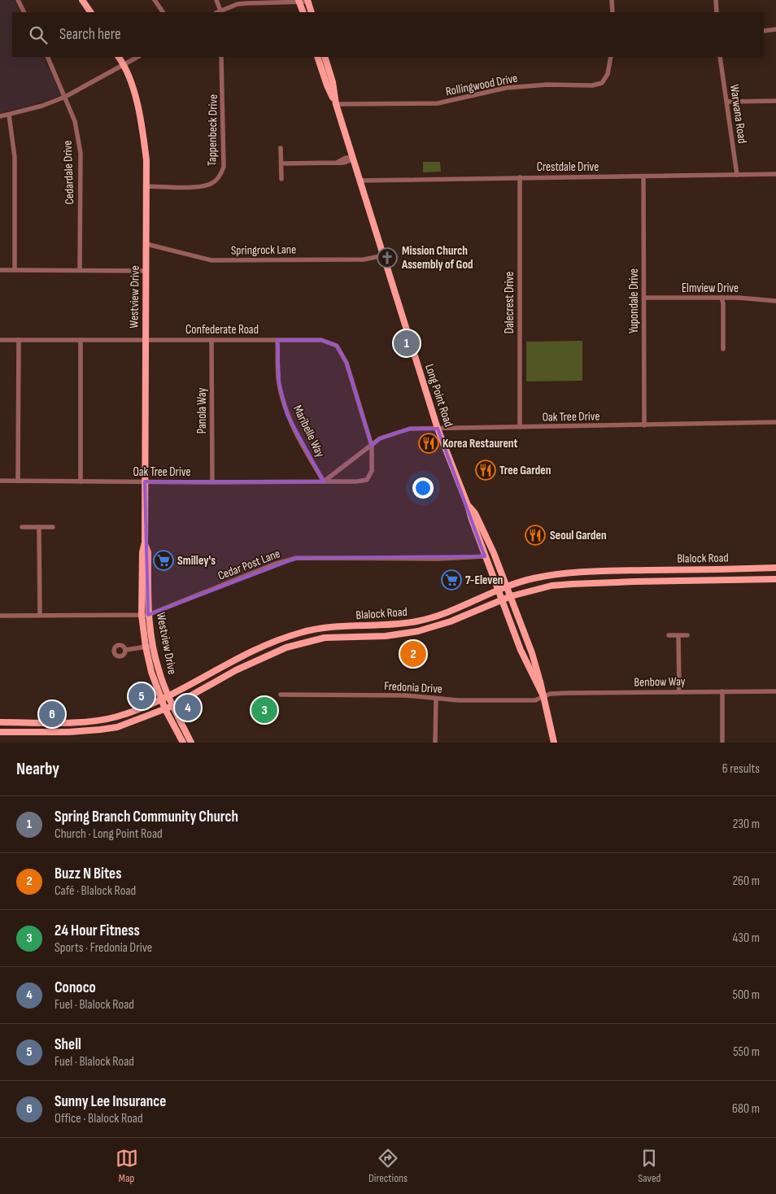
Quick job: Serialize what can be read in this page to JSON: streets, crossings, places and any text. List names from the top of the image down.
{
  "streets": {
    "main road": ["Westview Drive", "Long Point Road", "Blalock Road"],
    "street": [
      "Rollingwood Drive",
      "Warwana Road",
      "Tappenbeck Drive",
      "Crestdale Drive",
      "Cedardale Drive",
      "Springrock Lane",
      "Elmview Drive",
      "Yupondale Drive",
      "Dalecrest Drive",
      "Confederate Road",
      "Panola Way",
      "Oak Tree Drive",
      "Maribelle Way",
      "Cedar Post Lane",
      "Benbow Way",
      "Fredonia Drive"
    ]
  },
  "crossings": [
    ["Rollingwood Drive", "Long Point Road"],
    ["Warwana Road", "Crestdale Drive"],
    ["Tappenbeck Drive", "Westview Drive"],
    ["Crestdale Drive", "Yupondale Drive"],
    ["Crestdale Drive", "Dalecrest Drive"],
    ["Crestdale Drive", "Long Point Road"],
    ["Springrock Lane", "Westview Drive"],
    ["Springrock Lane", "Long Point Road"],
    ["Elmview Drive", "Yupondale Drive"],
    ["Westview Drive", "Confederate Road"],
    ["Westview Drive", "Oak Tree Drive"],
    ["Westview Drive", "Blalock Road"],
    ["Westview Drive", "Cedar Post Lane"],
    ["Yupondale Drive", "Oak Tree Drive"],
    ["Dalecrest Drive", "Oak Tree Drive"],
    ["Confederate Road", "Panola Way"],
    ["Confederate Road", "Oak Tree Drive"],
    ["Confederate Road", "Maribelle Way"],
    ["Long Point Road", "Oak Tree Drive"],
    ["Long Point Road", "Blalock Road"],
    ["Long Point Road", "Cedar Post Lane"],
    ["Long Point Road", "Benbow Way"],
    ["Long Point Road", "Fredonia Drive"],
    ["Panola Way", "Oak Tree Drive"],
    ["Oak Tree Drive", "Maribelle Way"],
    ["Benbow Way", "Fredonia Drive"]
  ],
  "places": {
    "church": ["Mission Church Assembly of God"],
    "restaurant": ["Korea Restaurent", "Tree Garden", "Seoul Garden"],
    "supermarket": ["Smilley's", "7-Eleven"]
  },
  "page": {
    "search": "Search here",
    "pins": [
      "1",
      "2",
      "5",
      "4",
      "3",
      "6"
    ],
    "heading": ["Nearby", "6 results"],
    "list": [
      {
        "mark": "1",
        "name": "Spring Branch Community Church",
        "note": "Church · Long Point Road",
        "value": "230 m"
      },
      {
        "mark": "2",
        "name": "Buzz N Bites",
        "note": "Café · Blalock Road",
        "value": "260 m"
      },
      {
        "mark": "3",
        "name": "24 Hour Fitness",
        "note": "Sports · Fredonia Drive",
        "value": "430 m"
      },
      {
        "mark": "4",
        "name": "Conoco",
        "note": "Fuel · Blalock Road",
        "value": "500 m"
      },
      {
        "mark": "5",
        "name": "Shell",
        "note": "Fuel · Blalock Road",
        "value": "550 m"
      },
      {
        "mark": "6",
        "name": "Sunny Lee Insurance",
        "note": "Office · Blalock Road",
        "value": "680 m"
      }
    ],
    "nav": ["Map", "Directions", "Saved"]
  }
}
